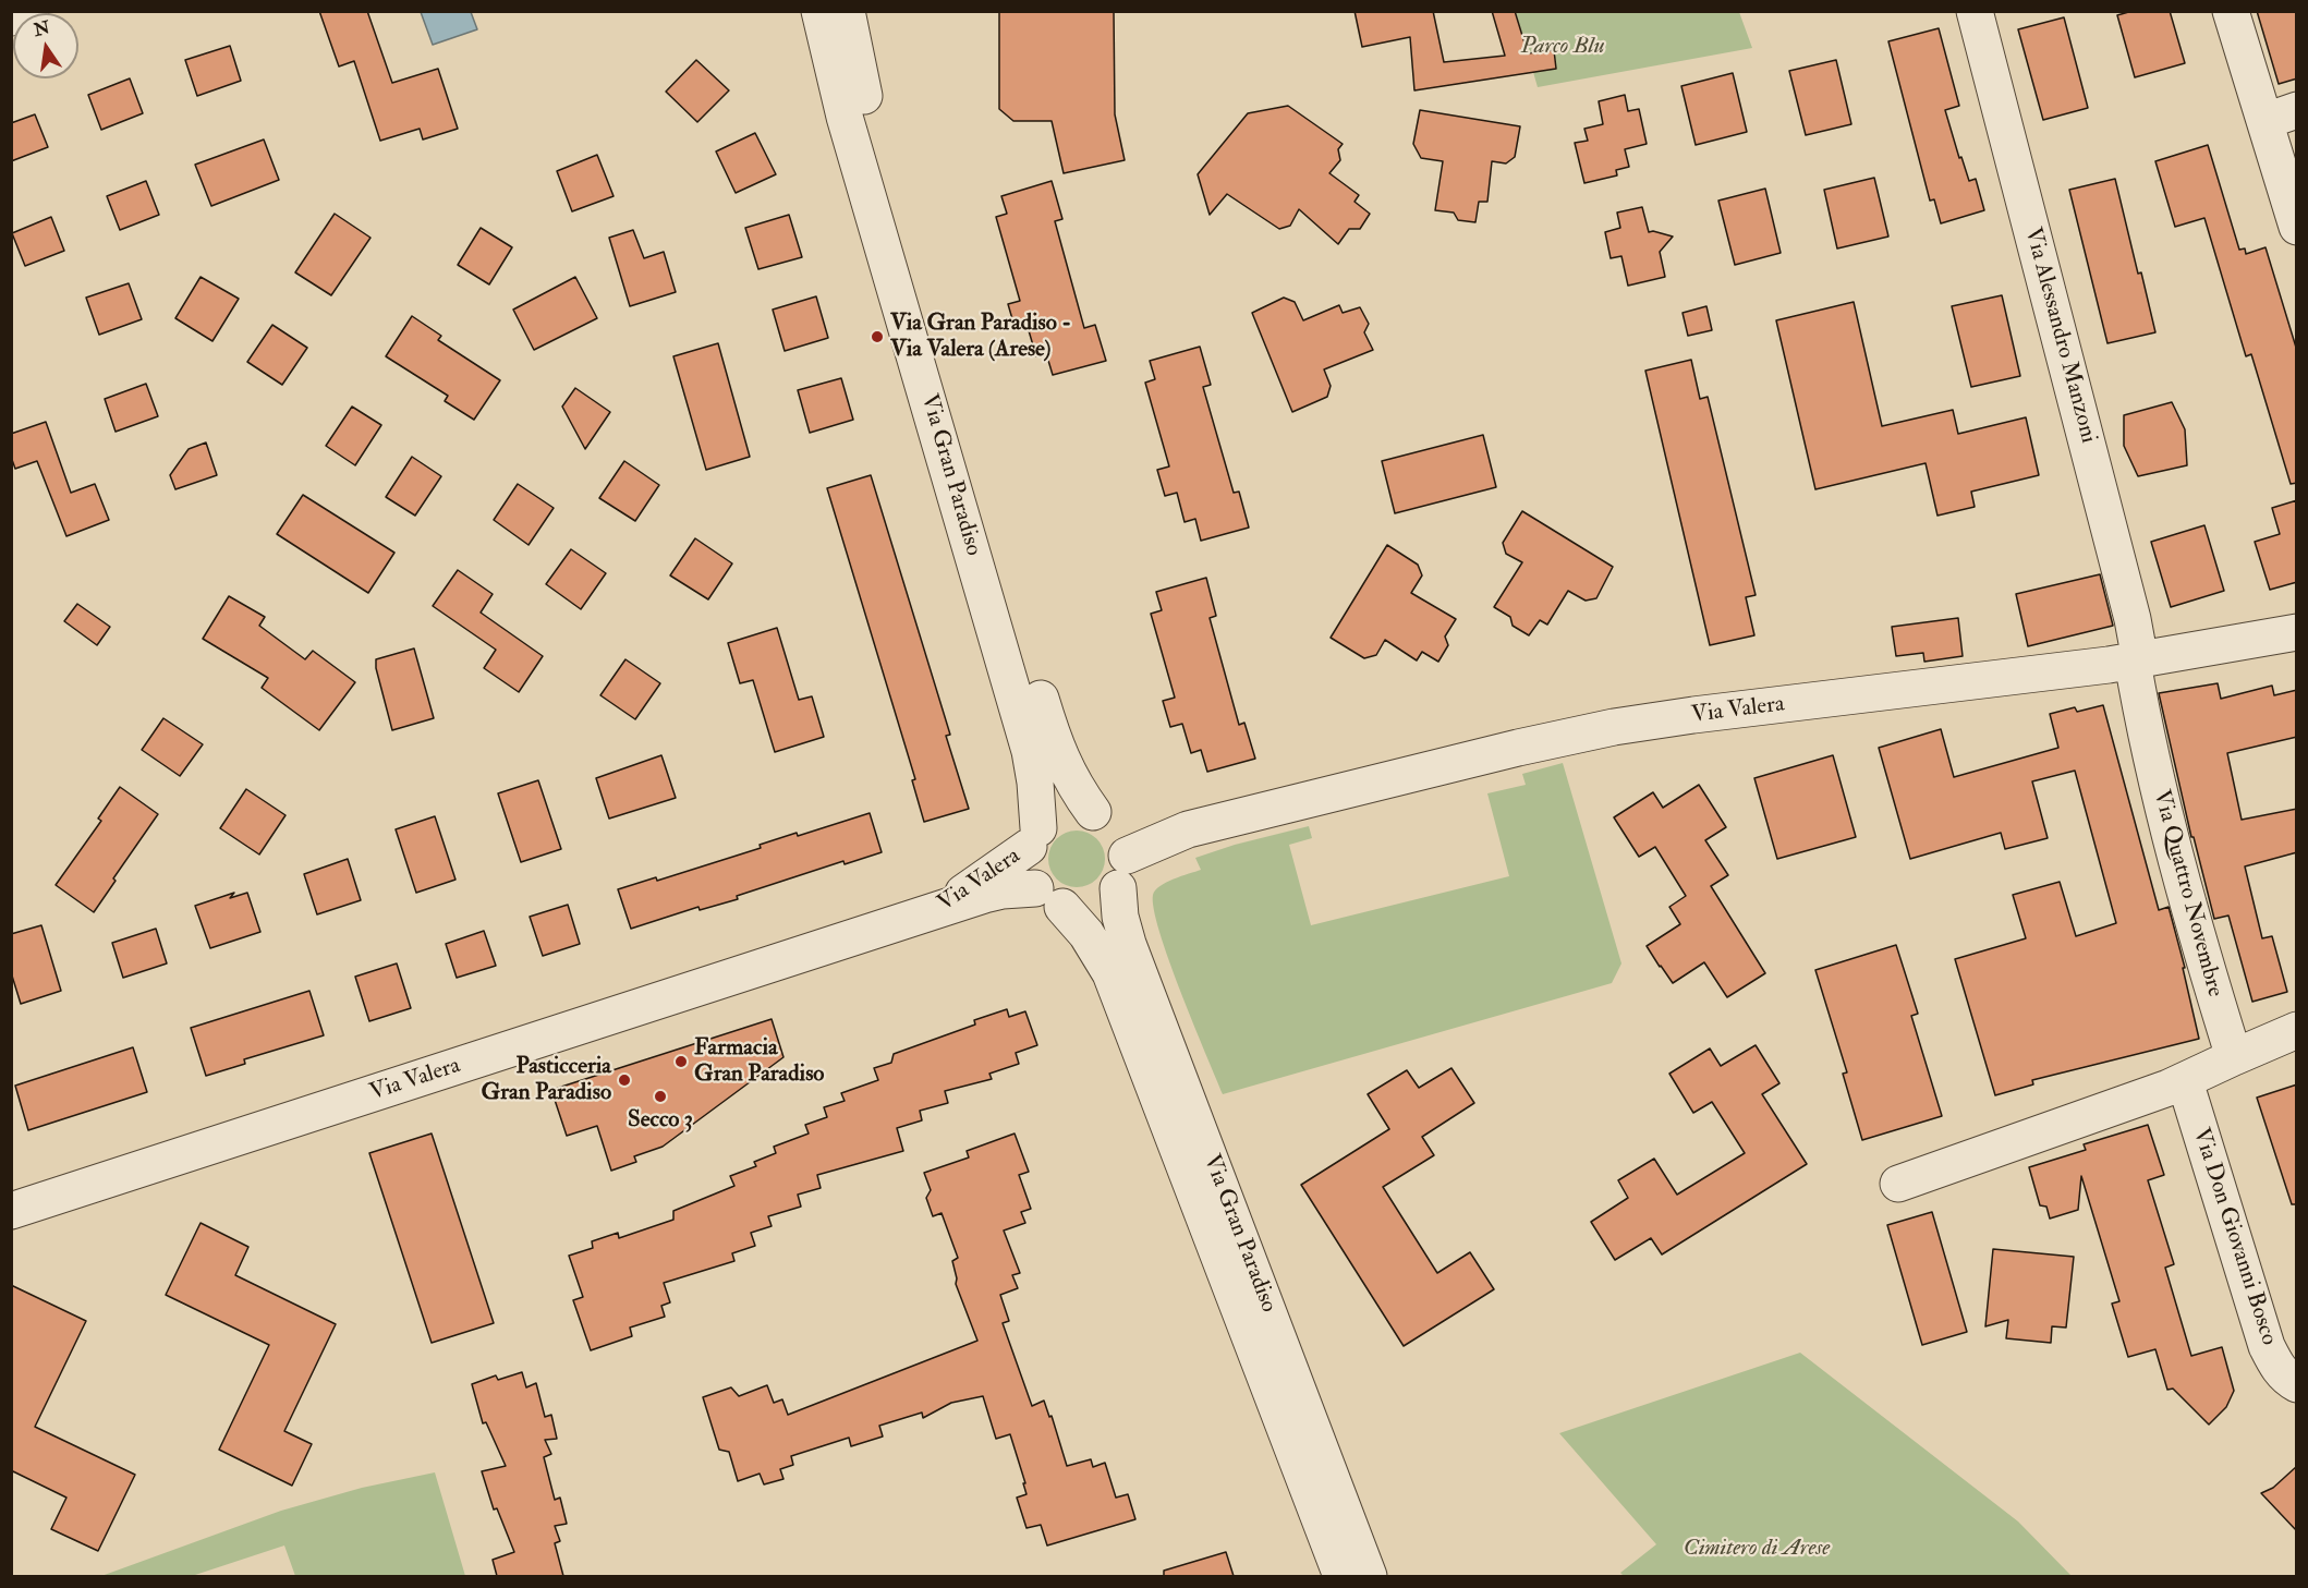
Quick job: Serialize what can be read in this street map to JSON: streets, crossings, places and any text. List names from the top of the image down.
{
  "streets": {
    "street": [
      "Via Alessandro Manzoni",
      "Via Gran Paradiso",
      "Via Valera",
      "Via Quattro Novembre",
      "Via Don Giovanni Bosco"
    ]
  },
  "crossings": [
    ["Via Alessandro Manzoni", "Via Valera"],
    ["Via Alessandro Manzoni", "Via Quattro Novembre"],
    ["Via Gran Paradiso", "Via Valera"],
    ["Via Valera", "Via Quattro Novembre"]
  ],
  "parks": ["Parco Blu", "Cimitero di Arese"],
  "places": [
    "Via Gran Paradiso - Via Valera (Arese)",
    "Farmacia Gran Paradiso",
    "Pasticceria Gran Paradiso",
    "Secco 3"
  ],
  "north": "top"
}
